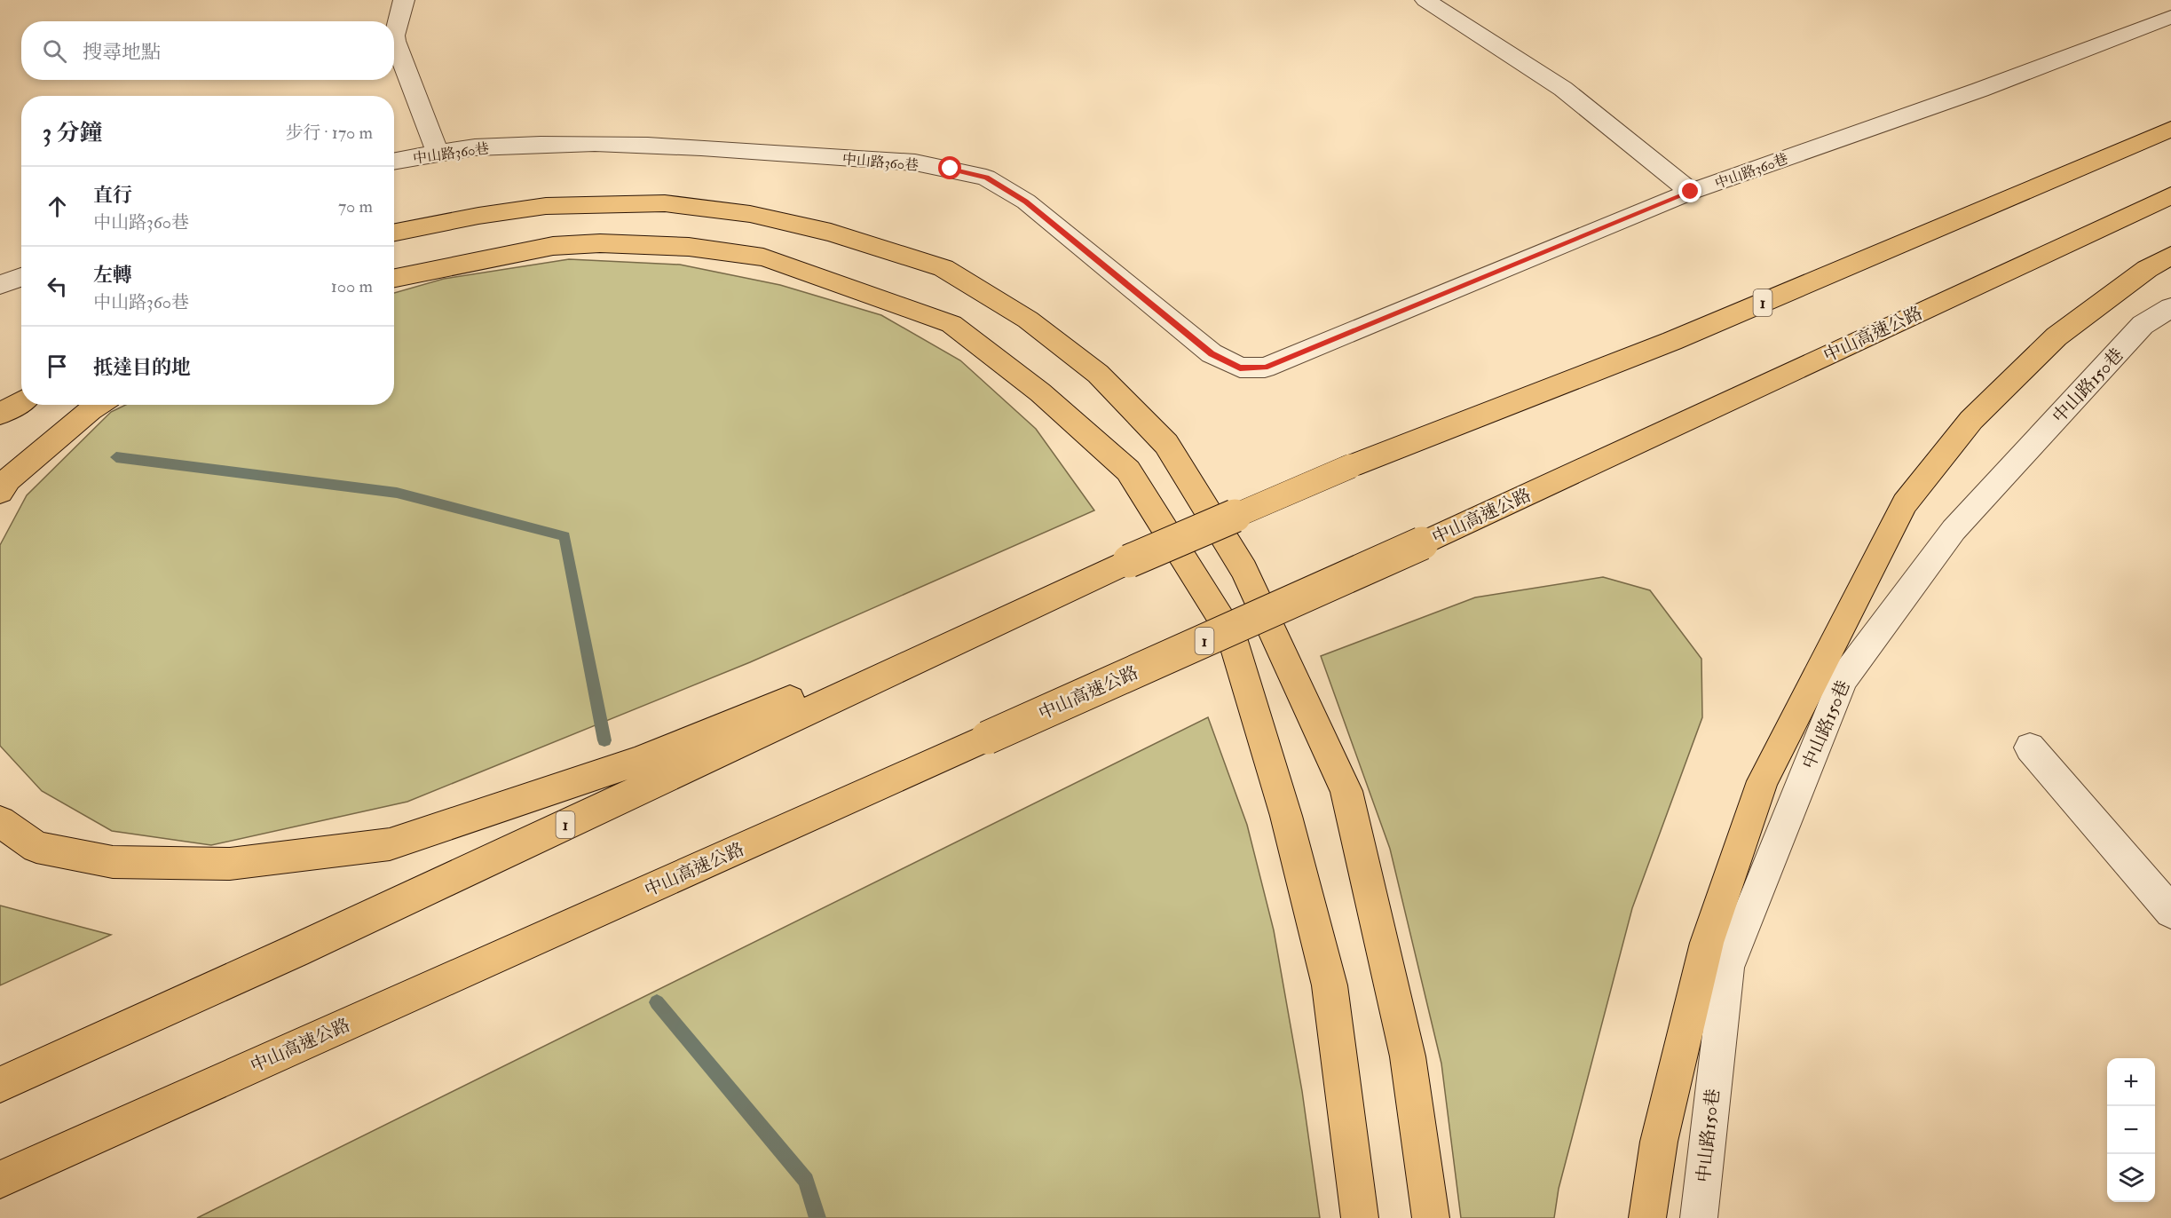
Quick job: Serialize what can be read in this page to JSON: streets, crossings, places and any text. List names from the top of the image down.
{
  "streets": {
    "highway": ["1", "中山高速公路"],
    "street": ["中山路360巷", "中山路150巷"]
  },
  "page": {
    "search": "搜尋地點",
    "heading": ["3 分鐘", "步行 · 170 m"],
    "list": [
      ["直行", "中山路360巷", "70 m"],
      ["左轉", "中山路360巷", "100 m"],
      "抵達目的地"
    ],
    "map_buttons": ["+", "−"]
  }
}
